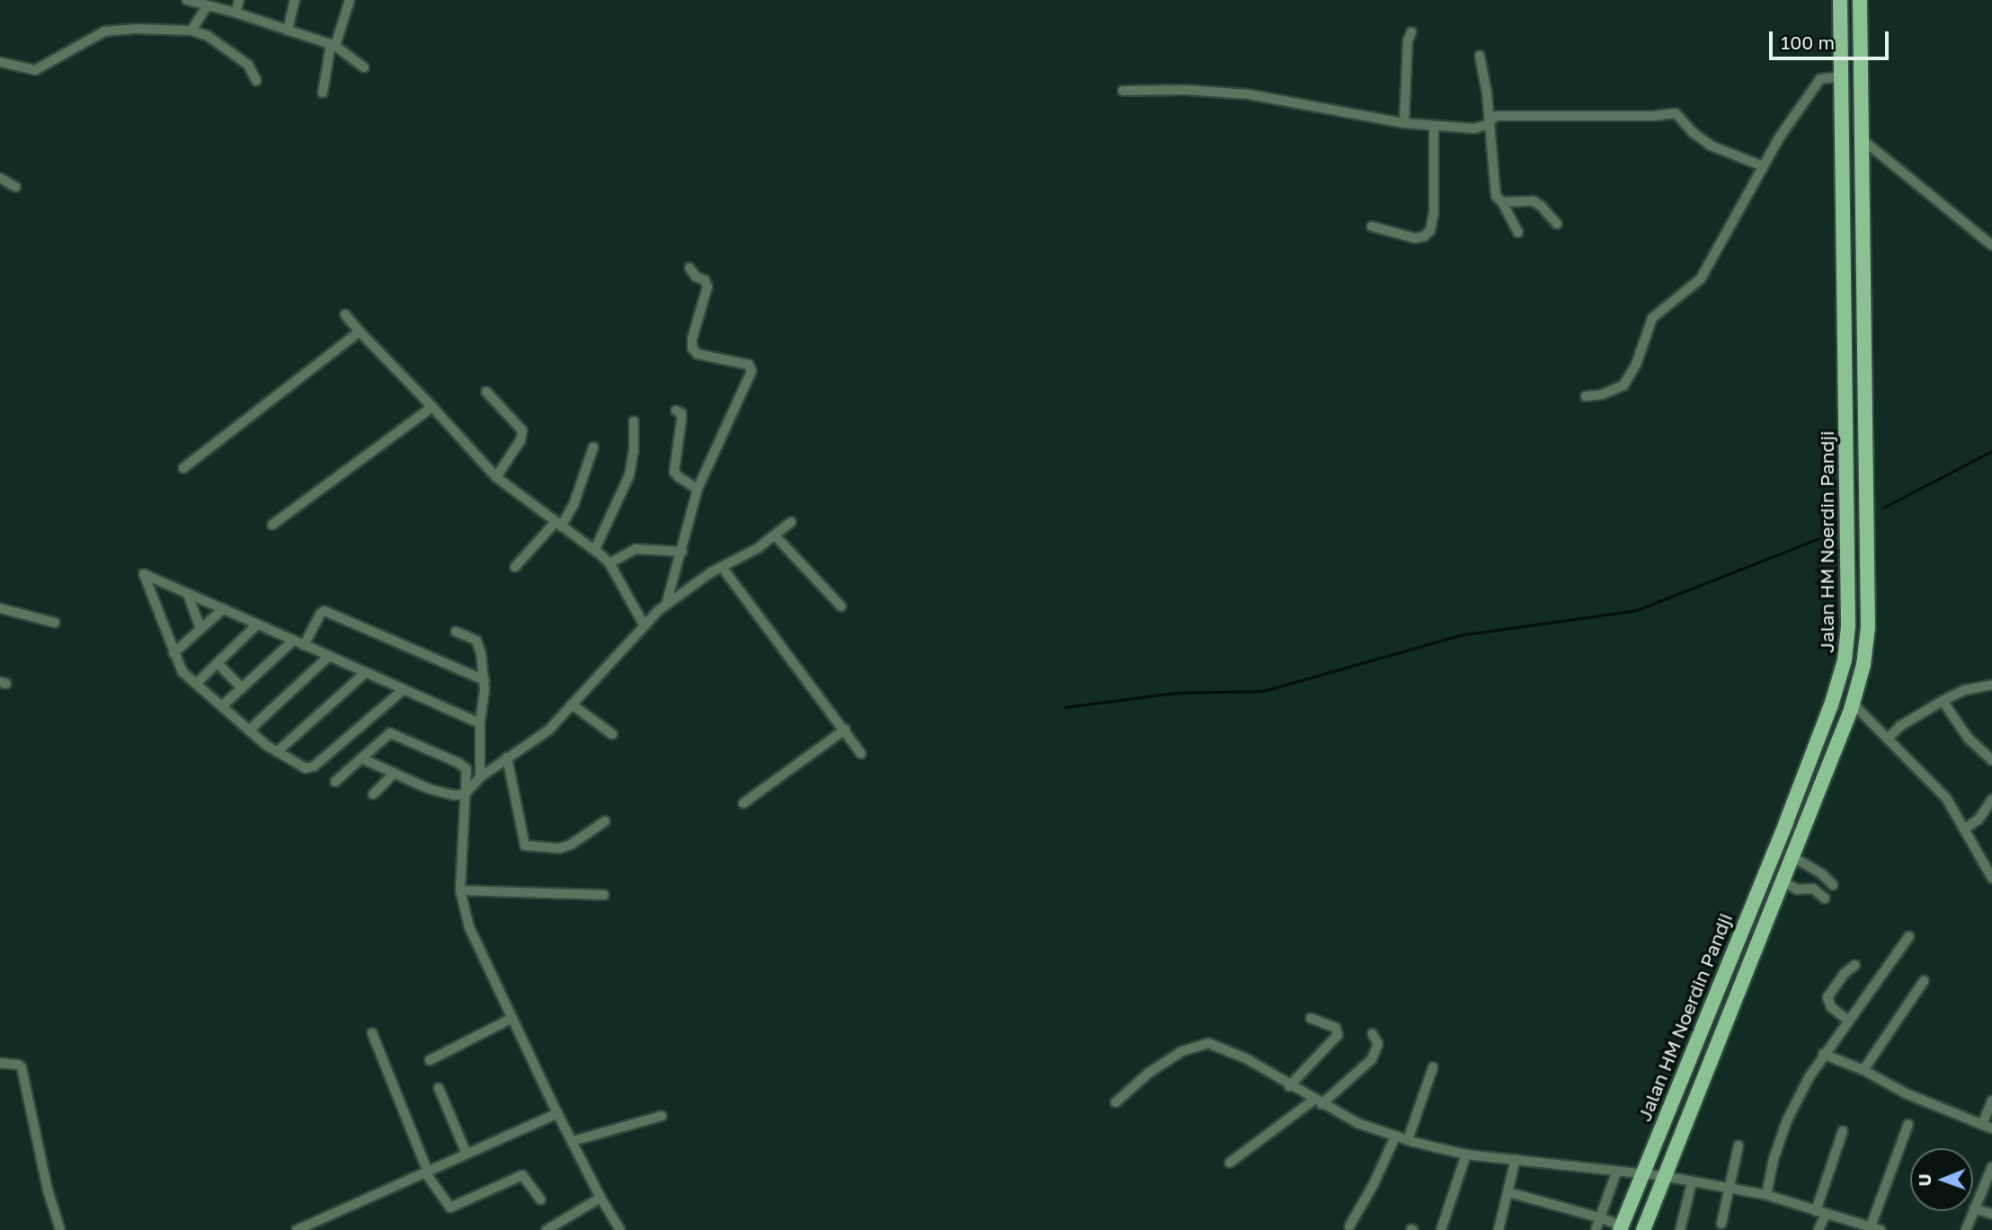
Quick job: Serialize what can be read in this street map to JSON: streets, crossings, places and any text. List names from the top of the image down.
{
  "streets": {
    "main road": ["Jalan HM Noerdin Pandji"]
  },
  "scale_bar": "100 m",
  "north": "left"
}
